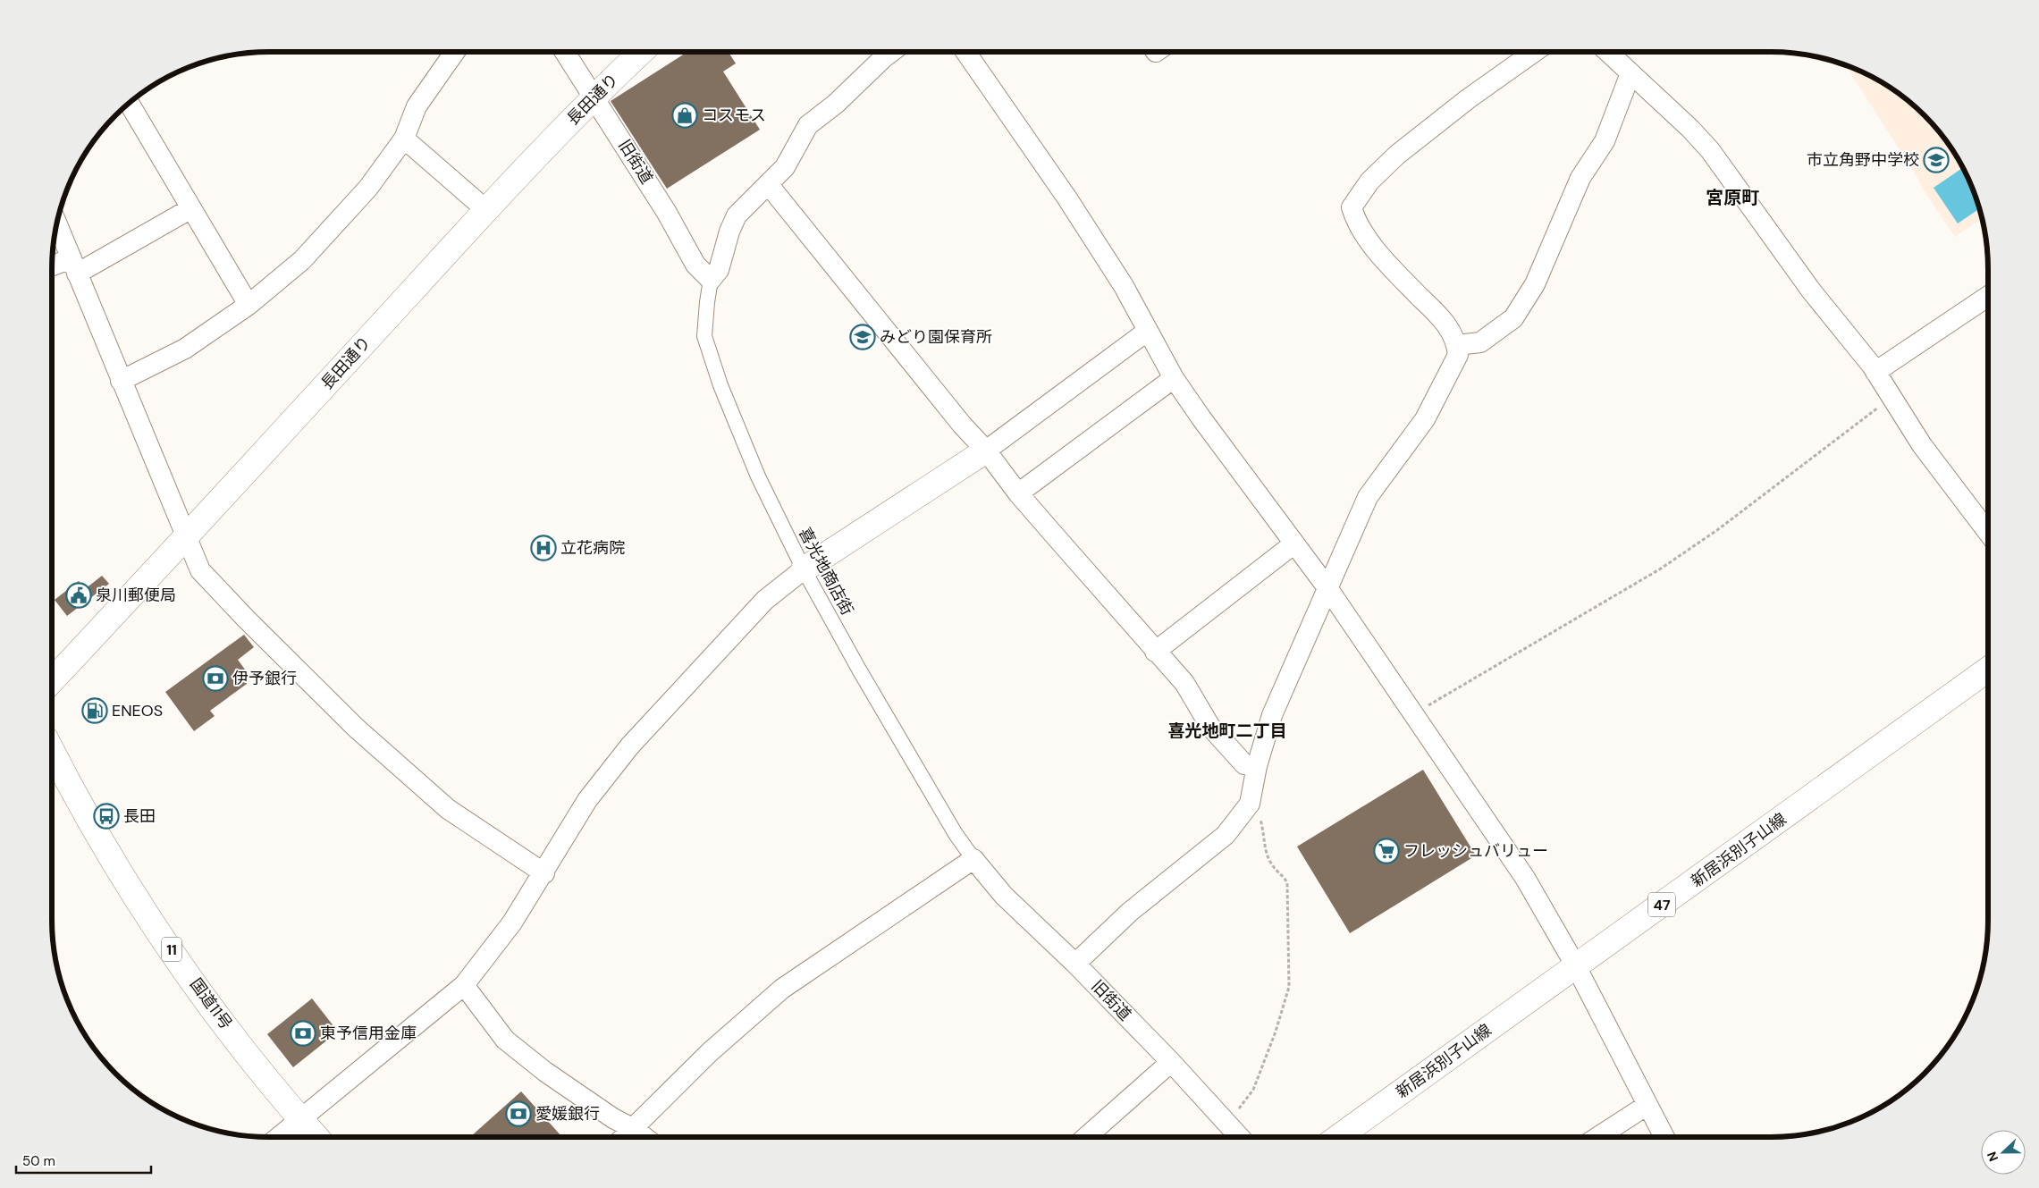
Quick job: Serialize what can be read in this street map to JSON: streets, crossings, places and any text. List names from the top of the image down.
{
  "streets": {
    "main road": [
      "長田通り",
      "新居浜別子山線",
      "47",
      "11",
      "国道11号"
    ],
    "street": ["旧街道", "喜光地商店街"]
  },
  "crossings": [
    ["長田通り", "旧街道"],
    ["旧街道", "喜光地商店街"]
  ],
  "districts": ["宮原町", "喜光地町二丁目"],
  "places": {
    "shop": ["コスモス"],
    "school or university": ["市立角野中学校", "みどり園保育所"],
    "hospital": ["立花病院"],
    "public building": ["泉川郵便局"],
    "bank": ["伊予銀行", "東予信用金庫", "愛媛銀行"],
    "fuel station": ["ENEOS"],
    "bus stop": ["長田"],
    "supermarket": ["フレッシュバリュー"]
  },
  "scale_bar": "50 m",
  "north": "left"
}
